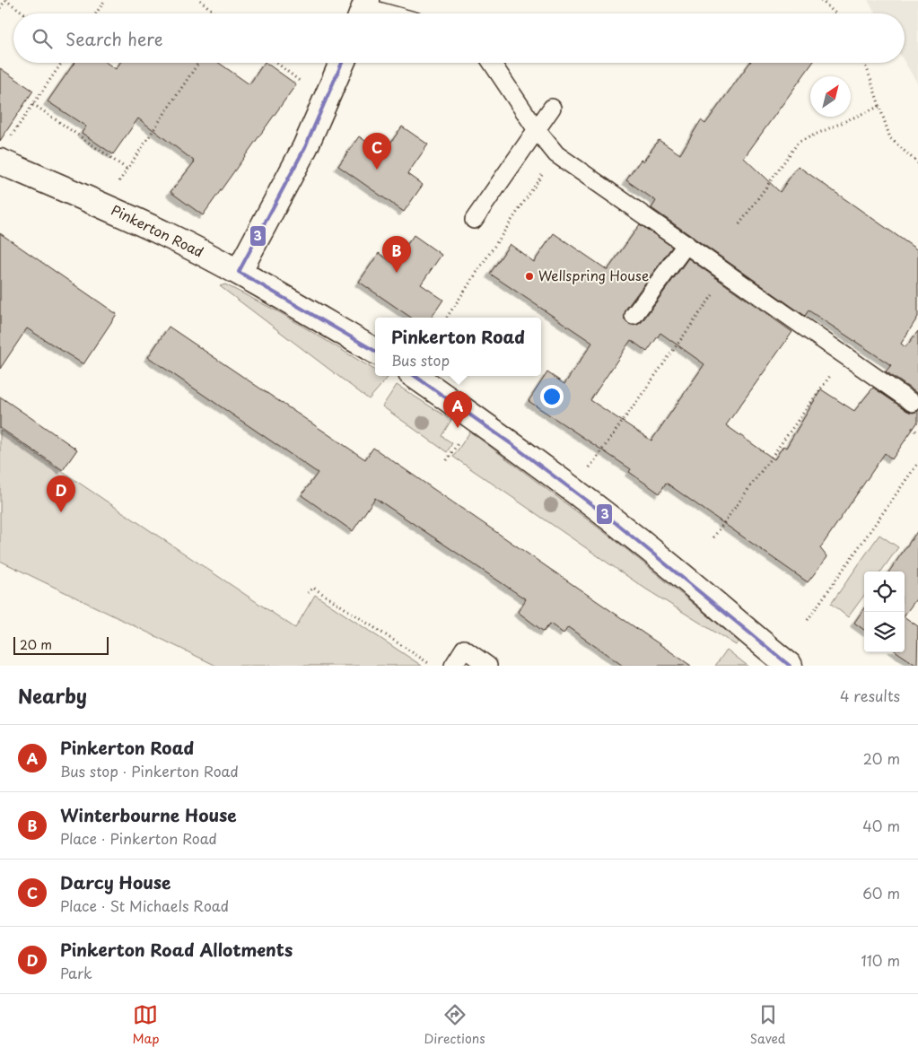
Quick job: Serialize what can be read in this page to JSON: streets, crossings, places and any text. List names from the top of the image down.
{
  "streets": {
    "street": ["Pinkerton Road"]
  },
  "places": ["Wellspring House"],
  "lines": ["transit line 3"],
  "scale_bar": "20 m",
  "north": "top right",
  "page": {
    "search": "Search here",
    "pins": [
      "C",
      "B",
      "A",
      "D"
    ],
    "popup": ["Pinkerton Road", "Bus stop"],
    "scale": "20 m",
    "heading": ["Nearby", "4 results"],
    "list": [
      {
        "mark": "A",
        "name": "Pinkerton Road",
        "note": "Bus stop · Pinkerton Road",
        "value": "20 m"
      },
      {
        "mark": "B",
        "name": "Winterbourne House",
        "note": "Place · Pinkerton Road",
        "value": "40 m"
      },
      {
        "mark": "C",
        "name": "Darcy House",
        "note": "Place · St Michaels Road",
        "value": "60 m"
      },
      {
        "mark": "D",
        "name": "Pinkerton Road Allotments",
        "note": "Park",
        "value": "110 m"
      }
    ],
    "nav": ["Map", "Directions", "Saved"]
  }
}
